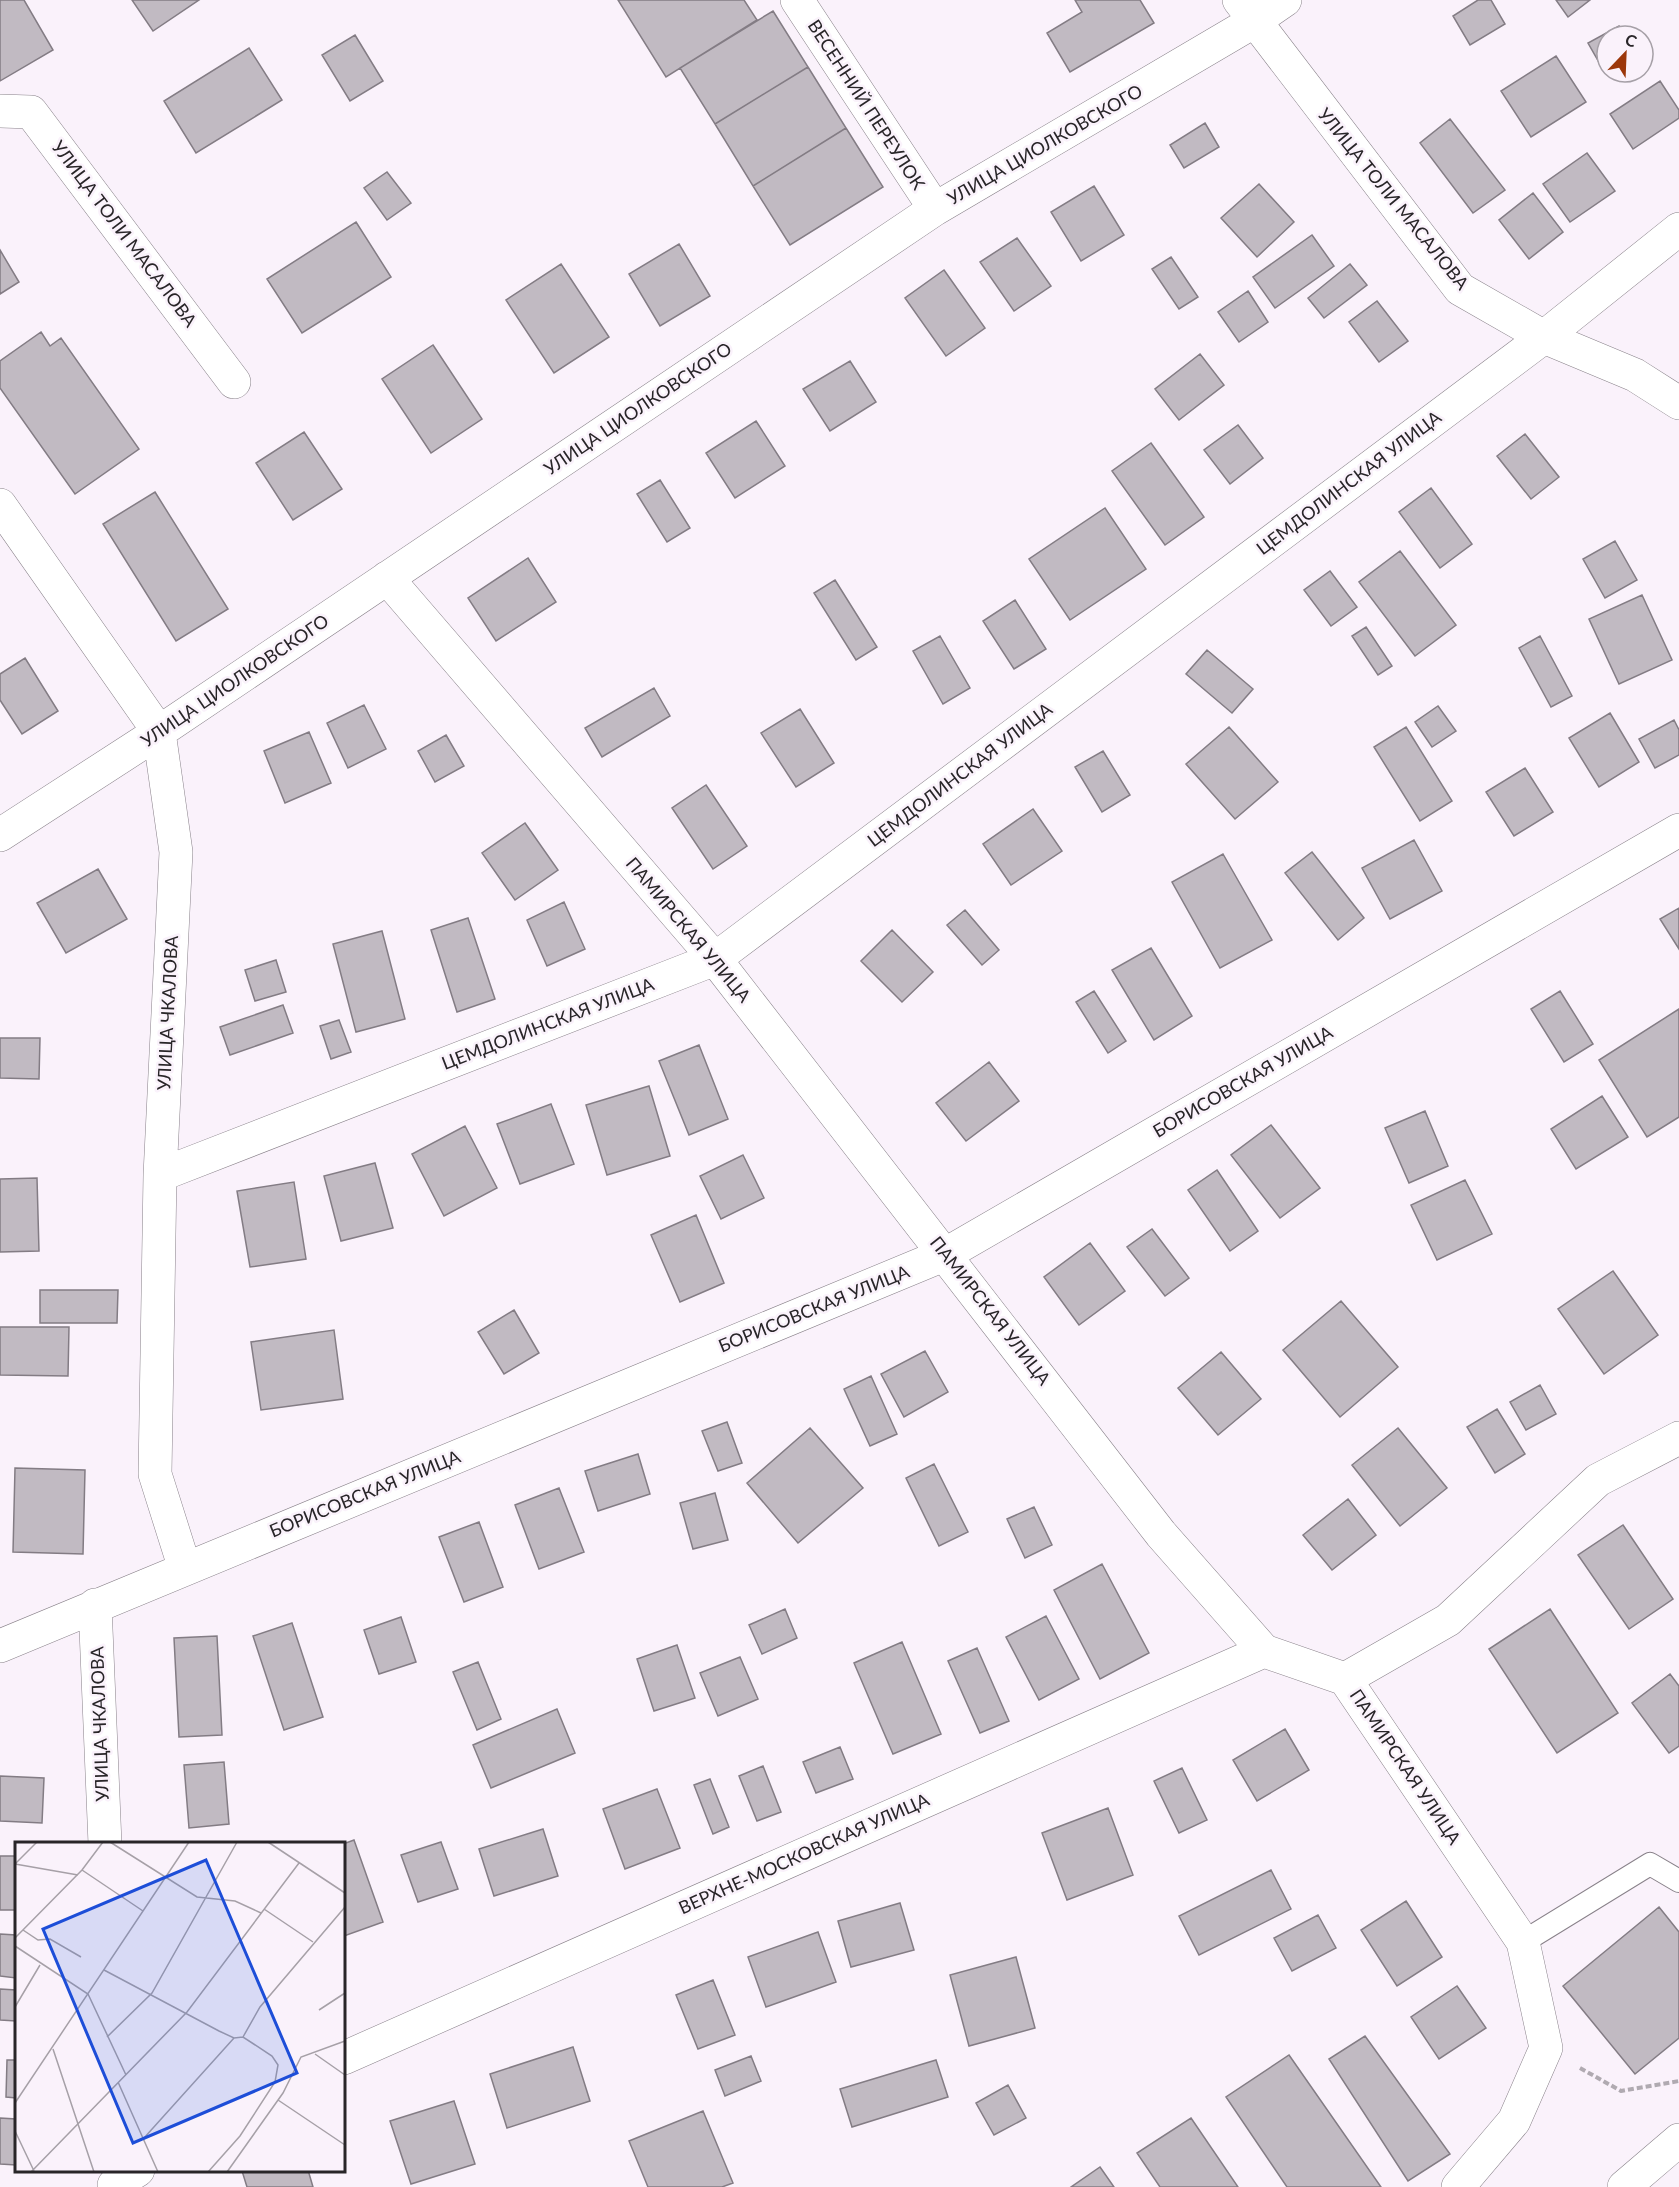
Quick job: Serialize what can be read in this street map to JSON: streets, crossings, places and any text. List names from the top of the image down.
{
  "streets": {
    "street": [
      "ВЕСЕННИЙ ПЕРЕУЛОК",
      "УЛИЦА ЦИОЛКОВСКОГО",
      "УЛИЦА ТОЛИ МАСАЛОВА",
      "ЦЕМДОЛИНСКАЯ УЛИЦА",
      "ПАМИРСКАЯ УЛИЦА",
      "УЛИЦА ЧКАЛОВА",
      "БОРИСОВСКАЯ УЛИЦА",
      "ВЕРХНЕ-МОСКОВСКАЯ УЛИЦА"
    ]
  },
  "crossings": [
    ["ВЕСЕННИЙ ПЕРЕУЛОК", "УЛИЦА ЦИОЛКОВСКОГО"],
    ["УЛИЦА ЦИОЛКОВСКОГО", "УЛИЦА ТОЛИ МАСАЛОВА"],
    ["УЛИЦА ЦИОЛКОВСКОГО", "ПАМИРСКАЯ УЛИЦА"],
    ["УЛИЦА ЦИОЛКОВСКОГО", "УЛИЦА ЧКАЛОВА"],
    ["УЛИЦА ТОЛИ МАСАЛОВА", "ЦЕМДОЛИНСКАЯ УЛИЦА"],
    ["ЦЕМДОЛИНСКАЯ УЛИЦА", "ПАМИРСКАЯ УЛИЦА"],
    ["ЦЕМДОЛИНСКАЯ УЛИЦА", "УЛИЦА ЧКАЛОВА"],
    ["ПАМИРСКАЯ УЛИЦА", "БОРИСОВСКАЯ УЛИЦА"],
    ["ПАМИРСКАЯ УЛИЦА", "ВЕРХНЕ-МОСКОВСКАЯ УЛИЦА"],
    ["УЛИЦА ЧКАЛОВА", "БОРИСОВСКАЯ УЛИЦА"]
  ],
  "north": "top right"
}
